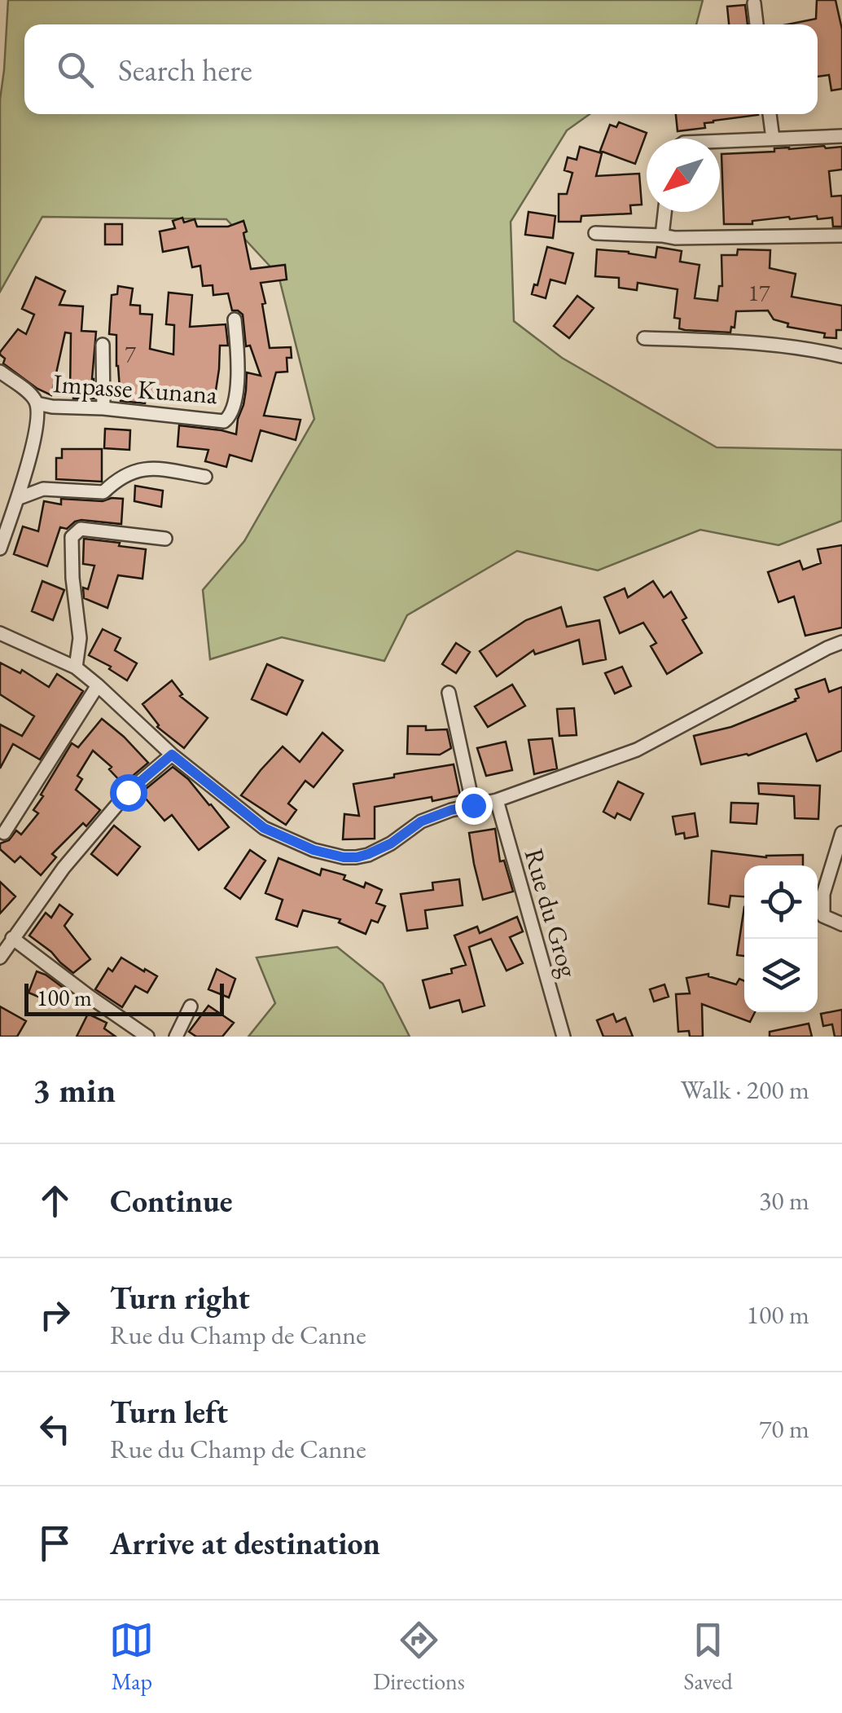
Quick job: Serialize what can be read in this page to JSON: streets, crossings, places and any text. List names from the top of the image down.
{
  "streets": {
    "street": ["Impasse Kunana", "Rue du Grog"]
  },
  "house_numbers": ["17", "7"],
  "scale_bar": "100 m",
  "north": "bottom left",
  "page": {
    "search": "Search here",
    "scale": "100 m",
    "heading": ["3 min", "Walk · 200 m"],
    "list": [
      ["Continue", "30 m"],
      ["Turn right", "Rue du Champ de Canne", "100 m"],
      ["Turn left", "Rue du Champ de Canne", "70 m"],
      "Arrive at destination"
    ],
    "nav": ["Map", "Directions", "Saved"]
  }
}
